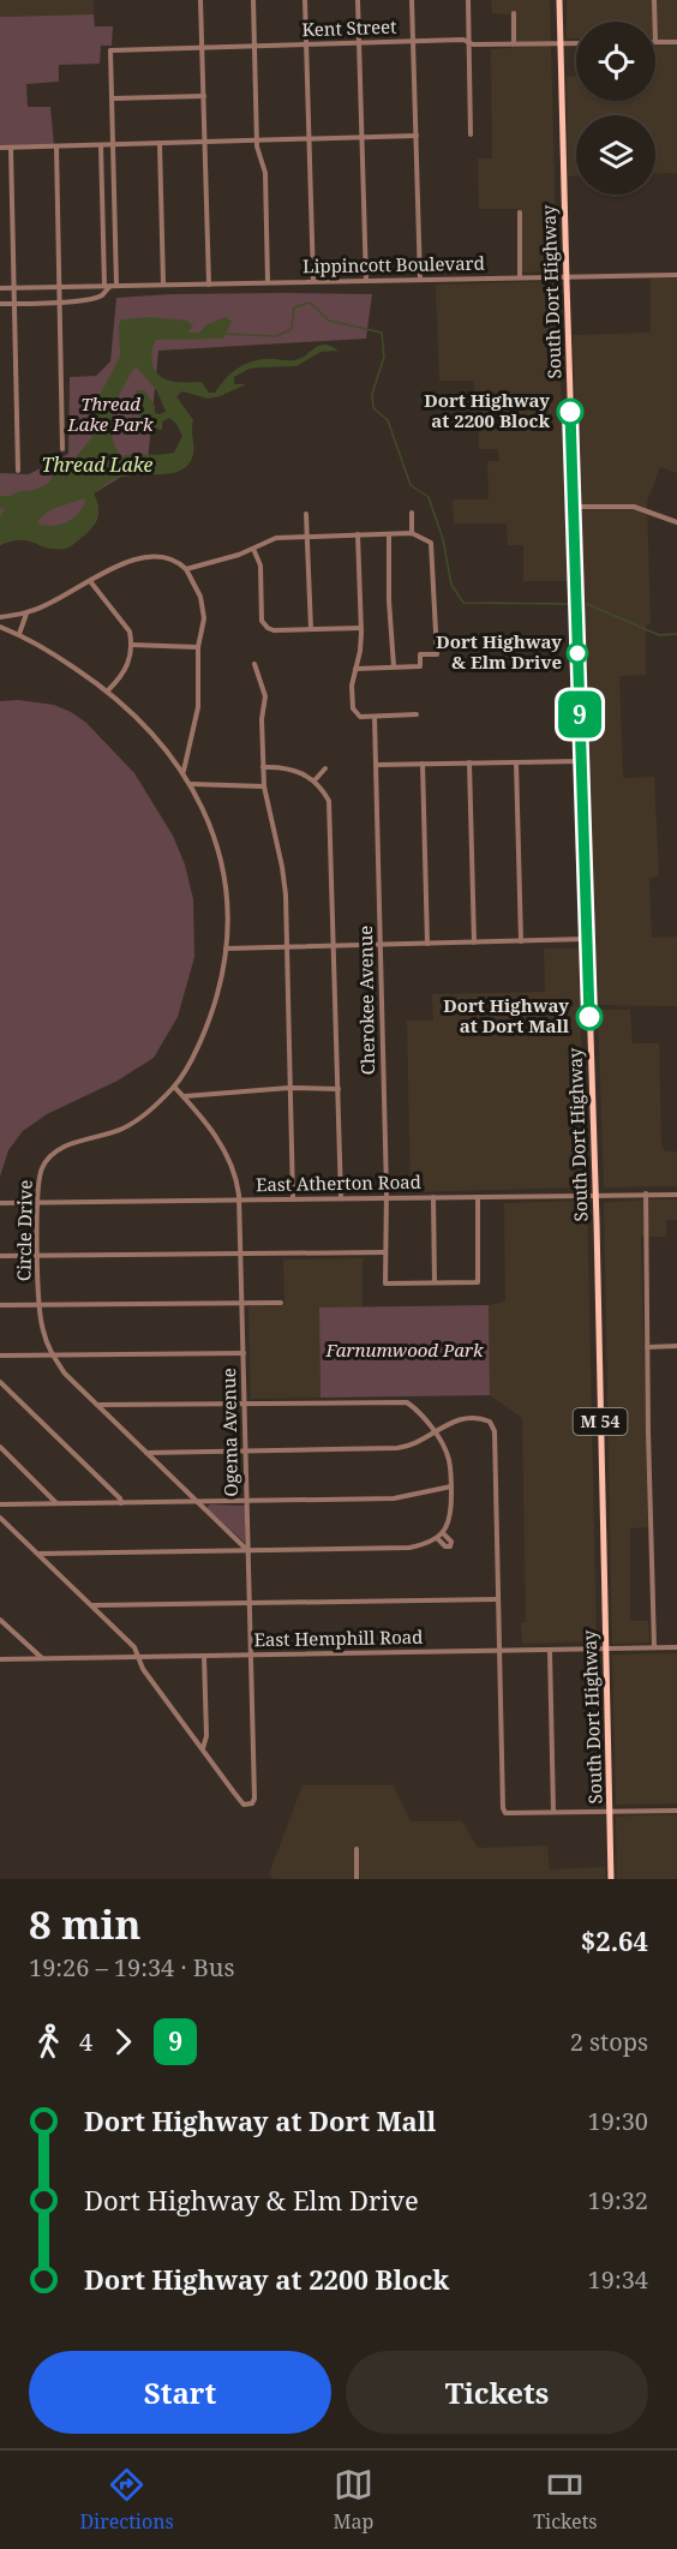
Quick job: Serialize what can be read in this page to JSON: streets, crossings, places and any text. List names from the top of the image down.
{
  "streets": {
    "main road": ["South Dort Highway", "M 54"],
    "street": [
      "Kent Street",
      "Lippincott Boulevard",
      "Cherokee Avenue",
      "East Atherton Road",
      "Circle Drive",
      "Ogema Avenue",
      "East Hemphill Road"
    ]
  },
  "crossings": [
    ["Kent Street", "South Dort Highway"],
    ["Lippincott Boulevard", "South Dort Highway"],
    ["South Dort Highway", "East Atherton Road"],
    ["South Dort Highway", "East Hemphill Road"],
    ["Cherokee Avenue", "East Atherton Road"],
    ["East Atherton Road", "Circle Drive"],
    ["East Atherton Road", "Ogema Avenue"],
    ["Circle Drive", "Ogema Avenue"],
    ["Ogema Avenue", "East Hemphill Road"]
  ],
  "water": ["Thread Lake"],
  "parks": ["Thread Lake Park", "Farnumwood Park"],
  "places": ["Dort Highway at 2200 Block", "Dort Highway & Elm Drive", "Dort Highway at Dort Mall"],
  "lines": ["bus line 9"],
  "page": {
    "on_map": "9",
    "heading": ["8 min", "19:26 – 19:34 · Bus", "$2.64"],
    "legs": ["4", "9", "2 stops"],
    "list": [
      {
        "name": "Dort Highway at Dort Mall",
        "value": "19:30"
      },
      {
        "name": "Dort Highway & Elm Drive",
        "value": "19:32"
      },
      {
        "name": "Dort Highway at 2200 Block",
        "value": "19:34"
      }
    ],
    "buttons": ["Start", "Tickets"],
    "tabs": ["Directions", "Map", "Tickets"]
  }
}
